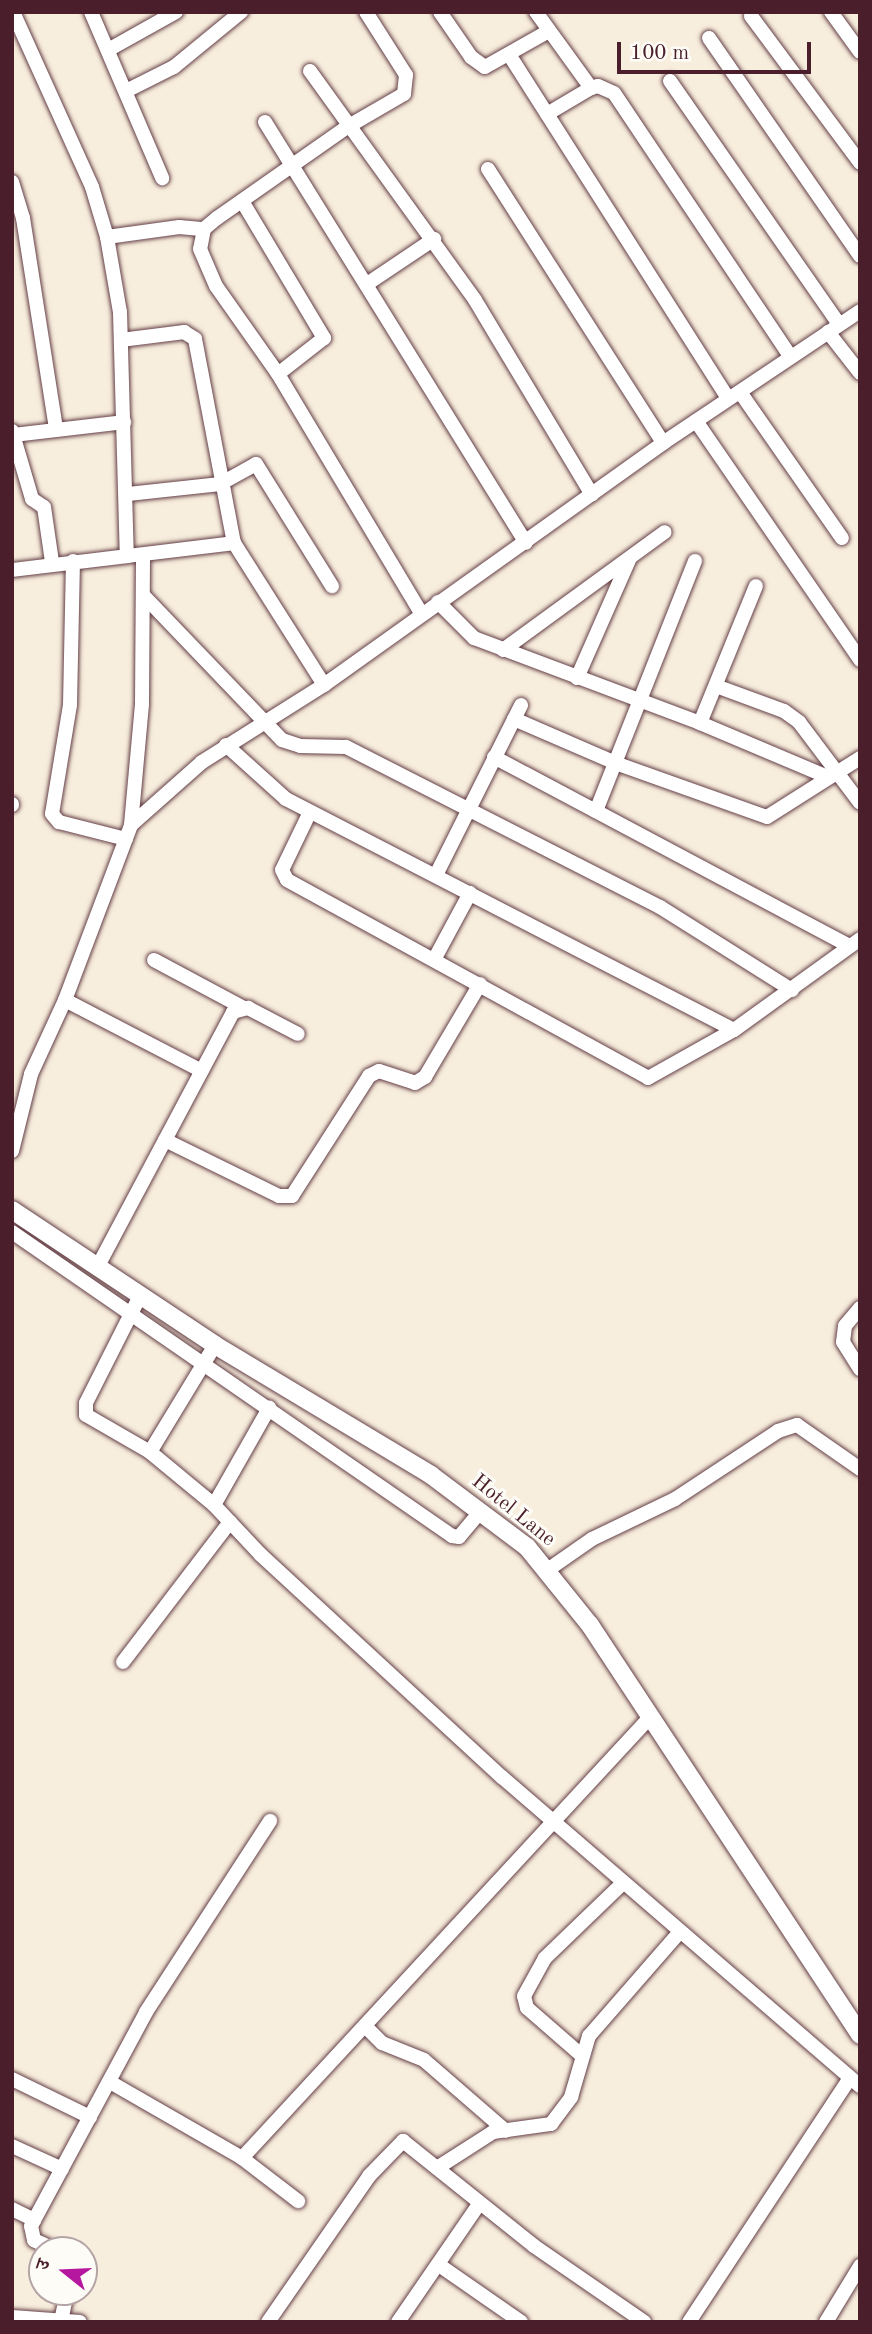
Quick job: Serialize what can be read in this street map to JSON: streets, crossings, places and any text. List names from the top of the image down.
{
  "streets": {
    "street": ["Hotel Lane"]
  },
  "scale_bar": "100 m",
  "north": "left"
}
